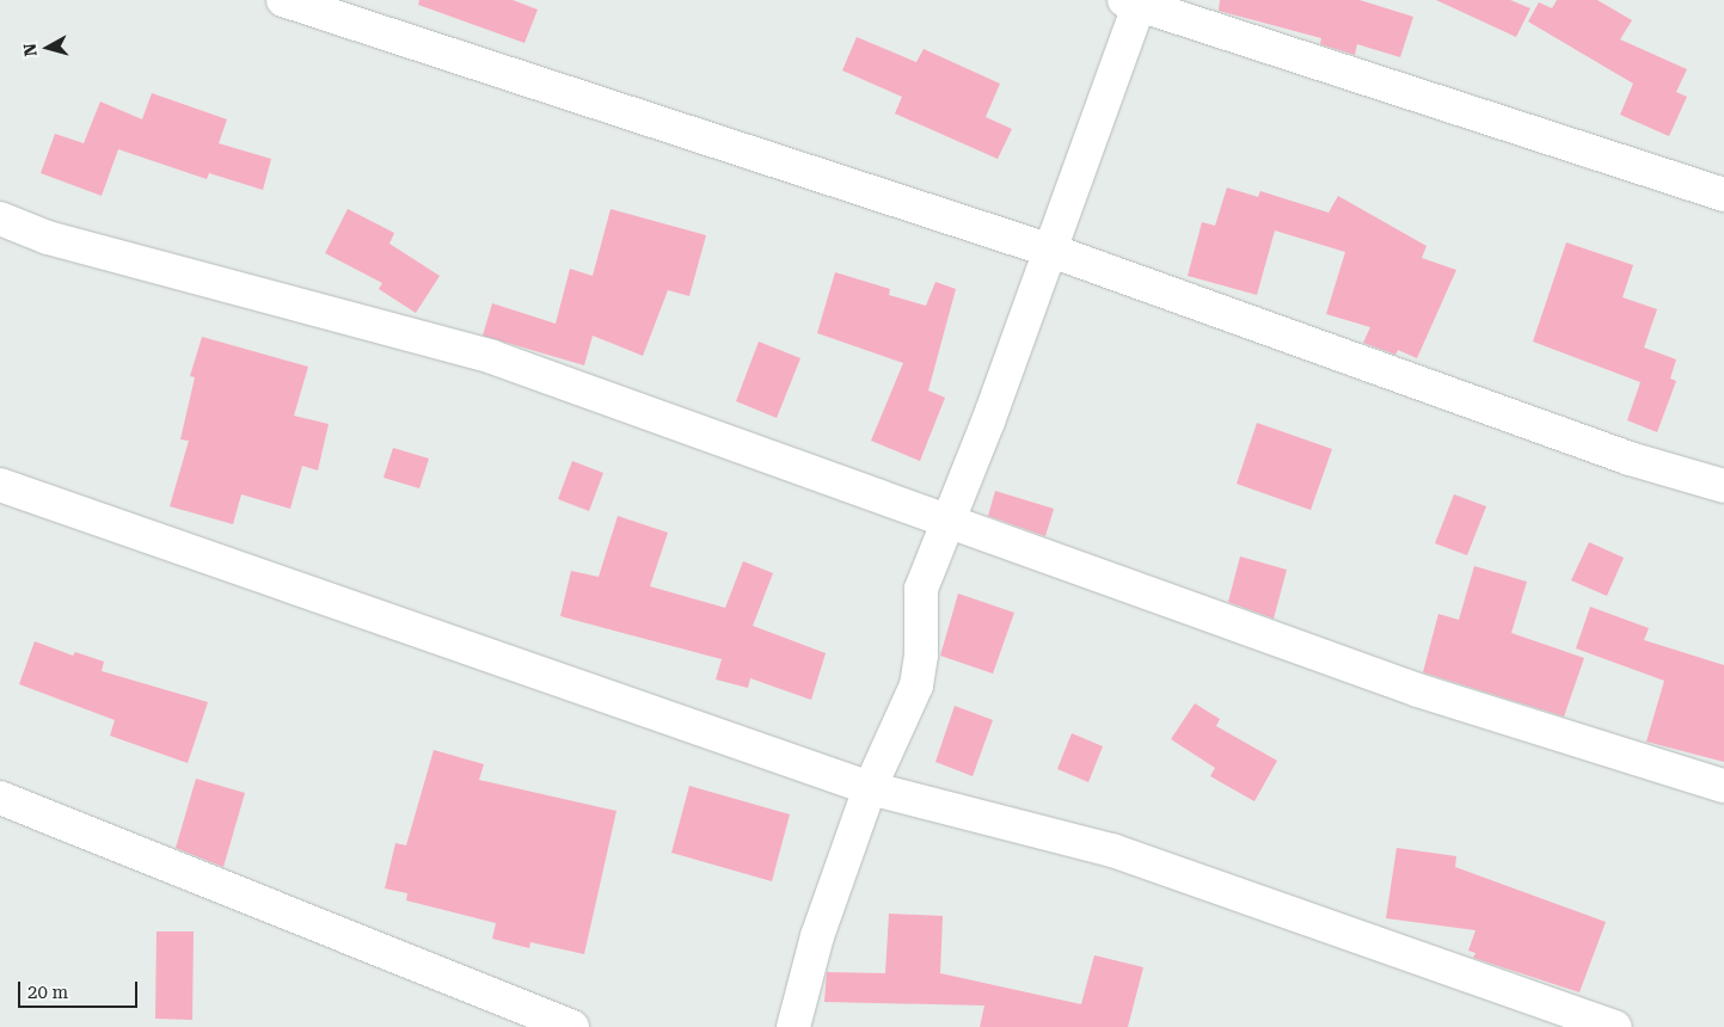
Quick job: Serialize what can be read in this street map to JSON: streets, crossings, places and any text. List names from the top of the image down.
{
  "scale_bar": "20 m",
  "north": "left"
}
